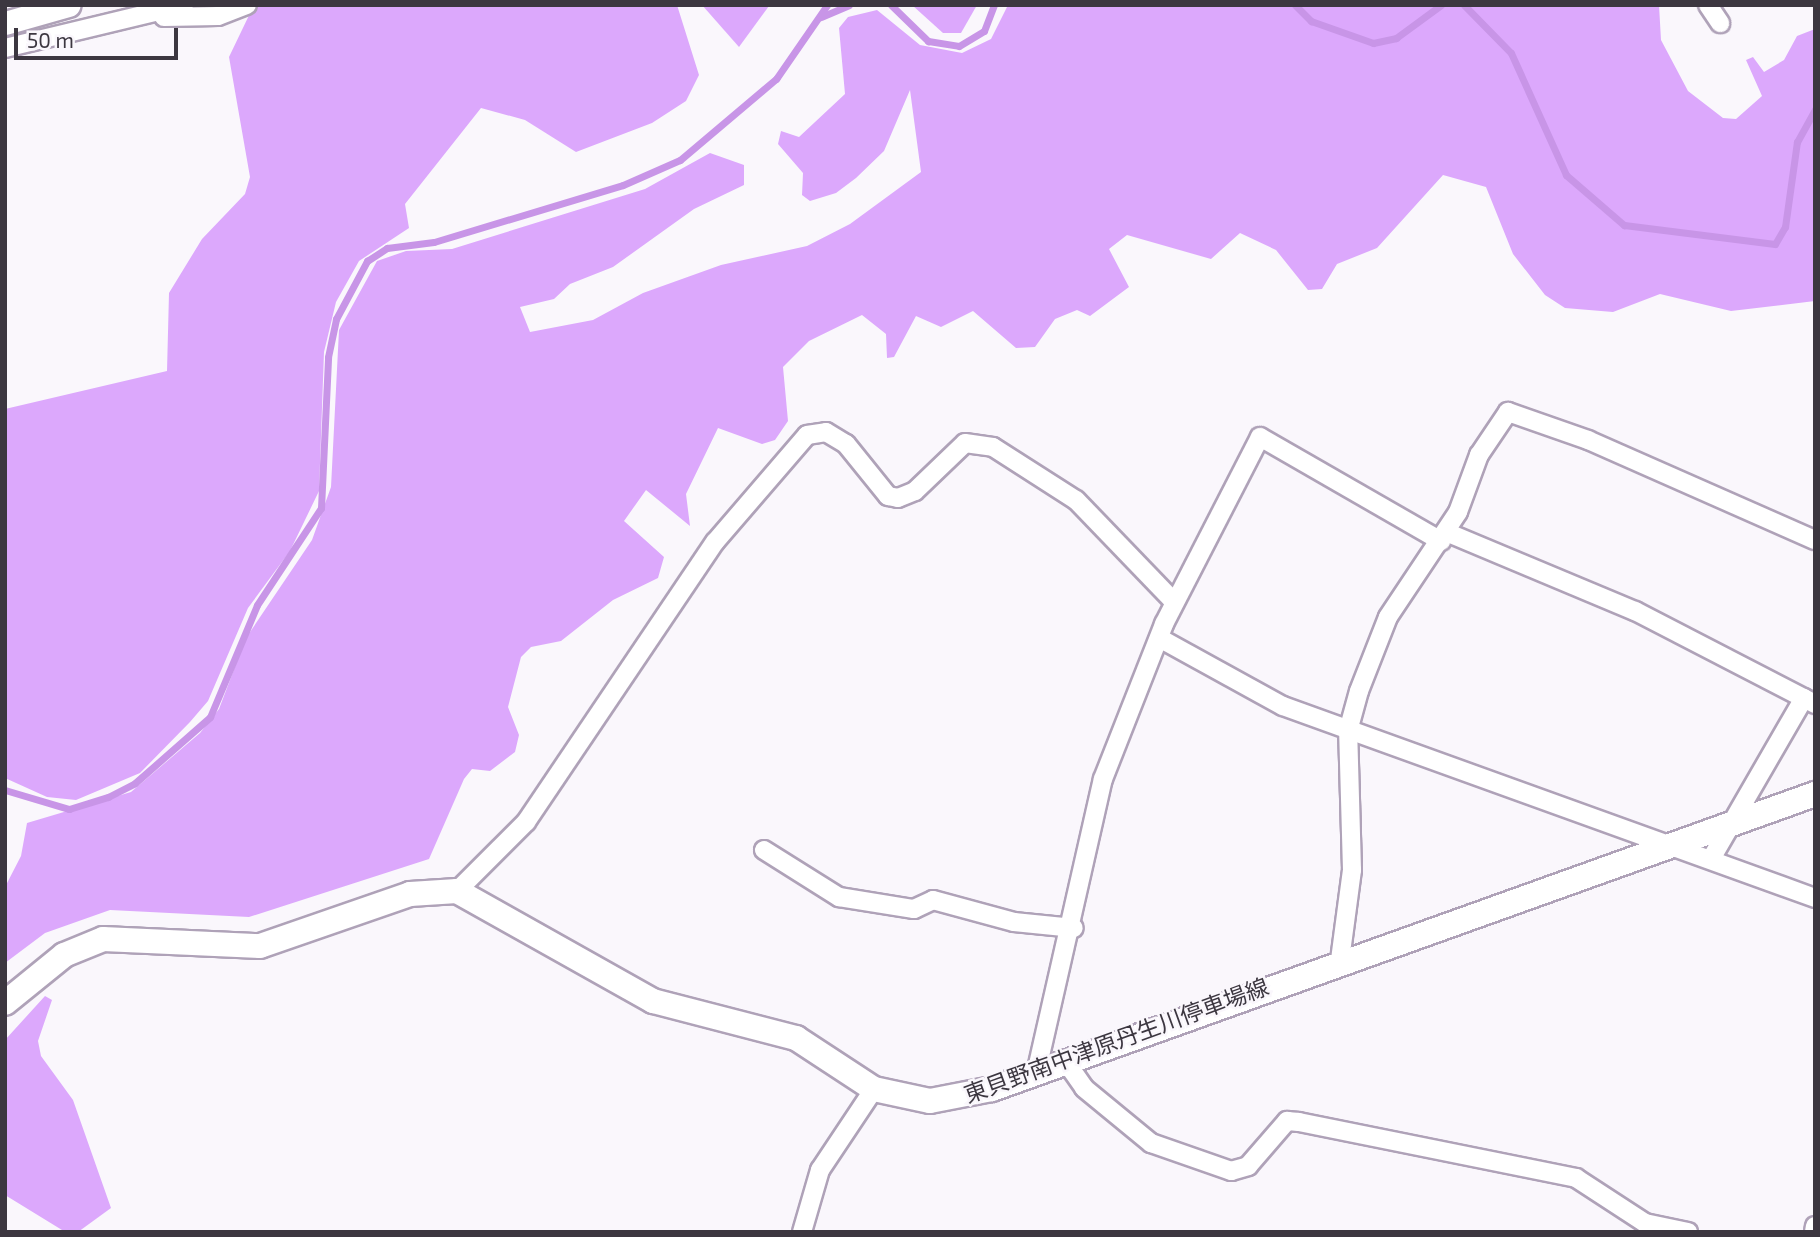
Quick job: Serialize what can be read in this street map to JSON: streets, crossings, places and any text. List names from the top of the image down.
{
  "streets": {
    "main road": ["東貝野南中津原丹生川停車場線"]
  },
  "scale_bar": "50 m"
}
